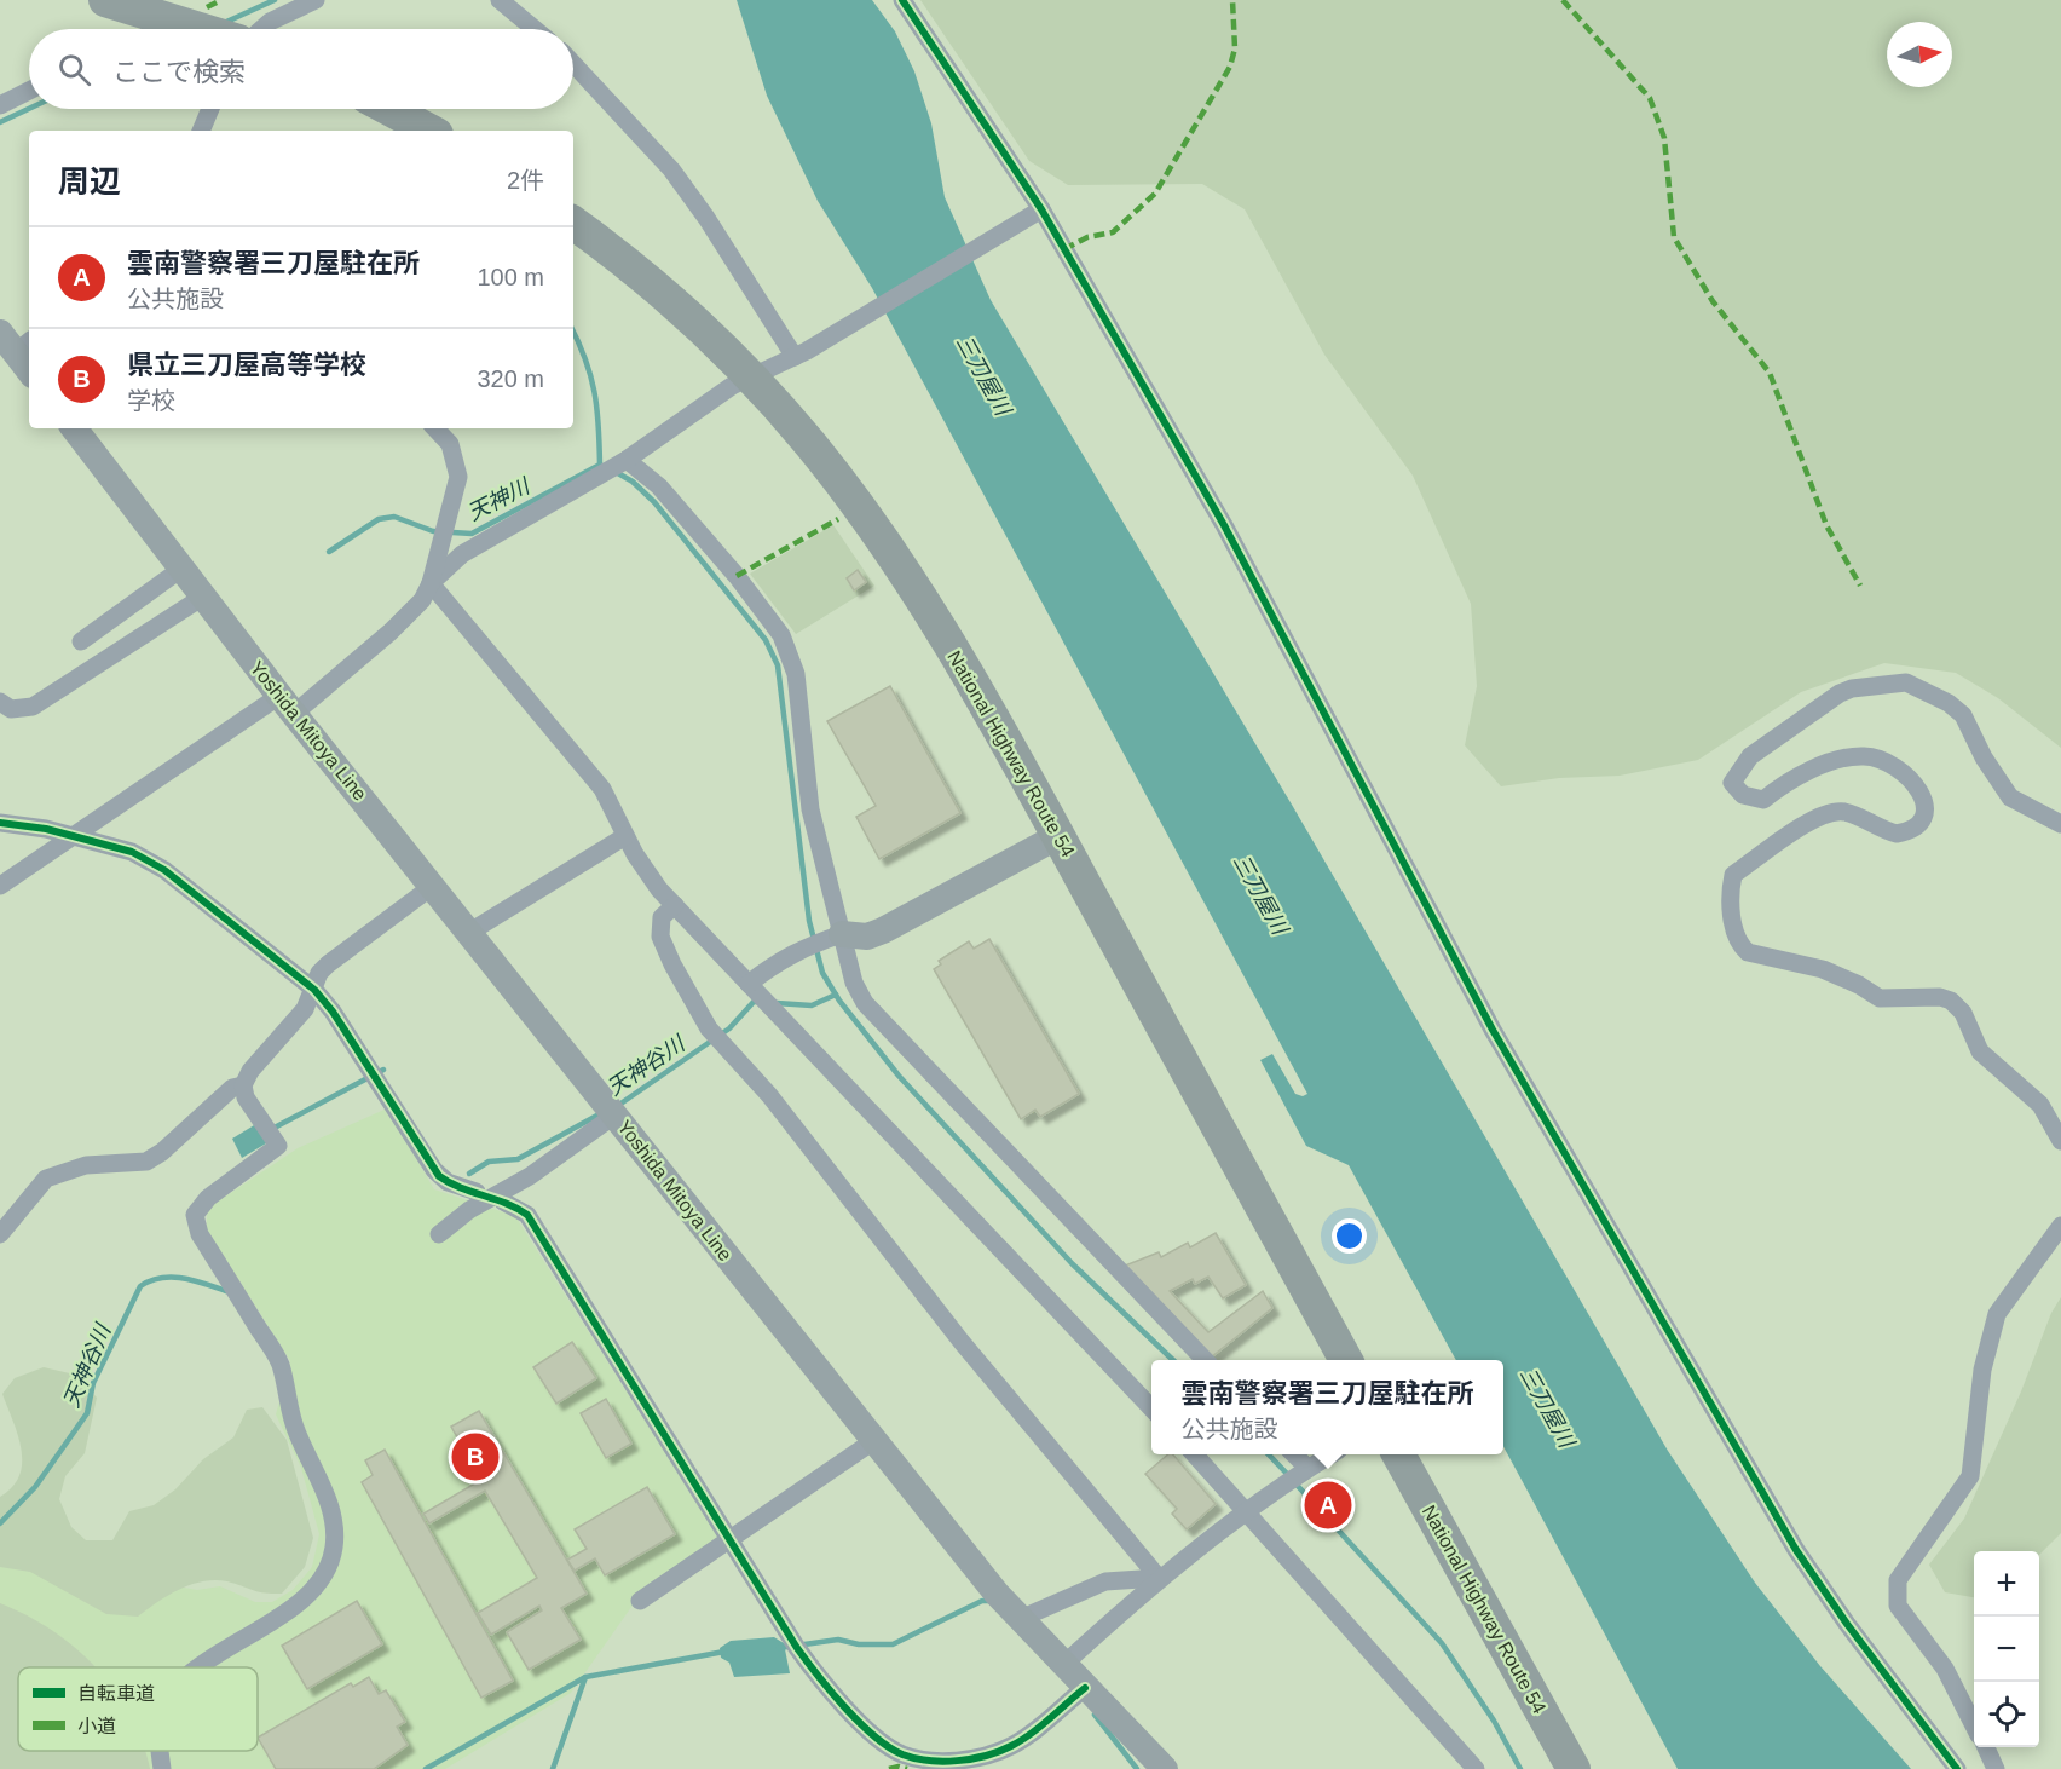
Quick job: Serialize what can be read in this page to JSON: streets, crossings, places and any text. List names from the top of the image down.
{
  "streets": {
    "highway": ["National Highway Route 54"],
    "main road": ["Yoshida Mitoya Line"]
  },
  "water": ["三刀屋川", "天神川", "天神谷川"],
  "legend": ["自転車道", "小道"],
  "north": "right",
  "page": {
    "search": "ここで検索",
    "heading": ["周辺", "2件"],
    "list": [
      {
        "mark": "A",
        "name": "雲南警察署三刀屋駐在所",
        "note": "公共施設",
        "value": "100 m"
      },
      {
        "mark": "B",
        "name": "県立三刀屋高等学校",
        "note": "学校",
        "value": "320 m"
      }
    ],
    "popup": ["雲南警察署三刀屋駐在所", "公共施設"],
    "pins": ["B", "A"],
    "map_buttons": ["+", "−"]
  }
}
